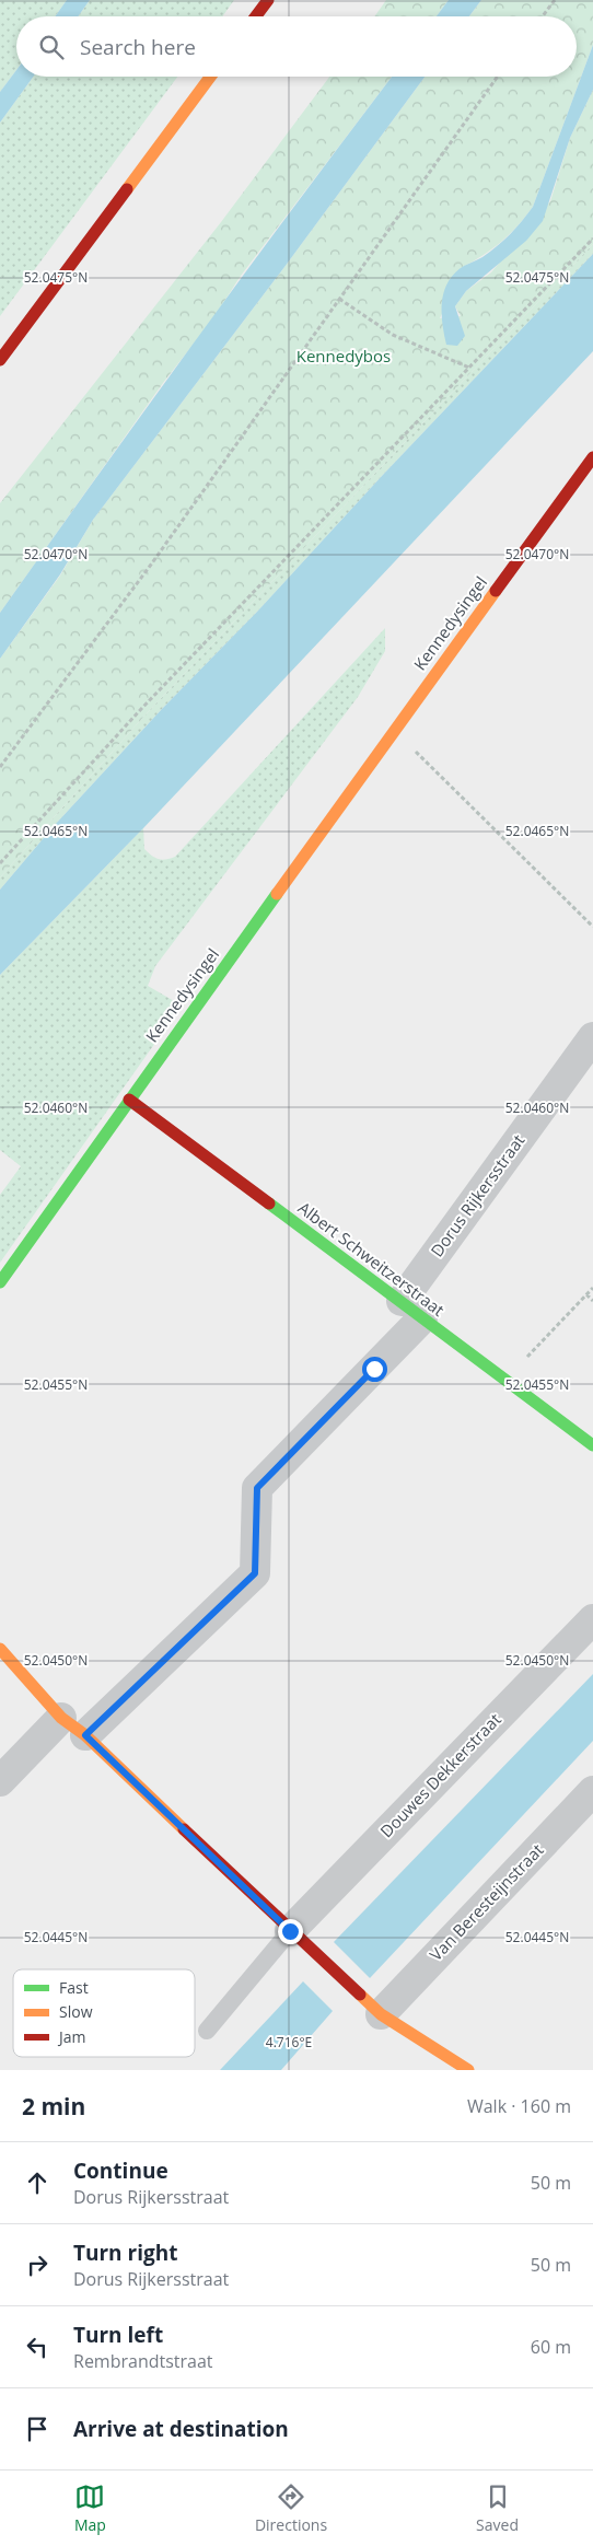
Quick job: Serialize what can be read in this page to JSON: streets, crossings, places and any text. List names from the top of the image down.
{
  "streets": {
    "main road": ["Kennedysingel", "Albert Schweitzerstraat"],
    "street": ["Dorus Rijkersstraat", "Douwes Dekkerstraat", "Van Beresteijnstraat"]
  },
  "crossings": [
    ["Kennedysingel", "Albert Schweitzerstraat"],
    ["Dorus Rijkersstraat", "Albert Schweitzerstraat"]
  ],
  "parks": ["Kennedybos"],
  "legend": ["Fast", "Slow", "Jam"],
  "page": {
    "search": "Search here",
    "heading": ["2 min", "Walk · 160 m"],
    "list": [
      ["Continue", "Dorus Rijkersstraat", "50 m"],
      ["Turn right", "Dorus Rijkersstraat", "50 m"],
      ["Turn left", "Rembrandtstraat", "60 m"],
      "Arrive at destination"
    ],
    "nav": ["Map", "Directions", "Saved"]
  },
  "coordinates": [
    "52.0475°N",
    "52.0470°N",
    "52.0465°N",
    "52.0460°N",
    "52.0455°N",
    "52.0450°N",
    "52.0445°N",
    "4.716°E"
  ]
}
